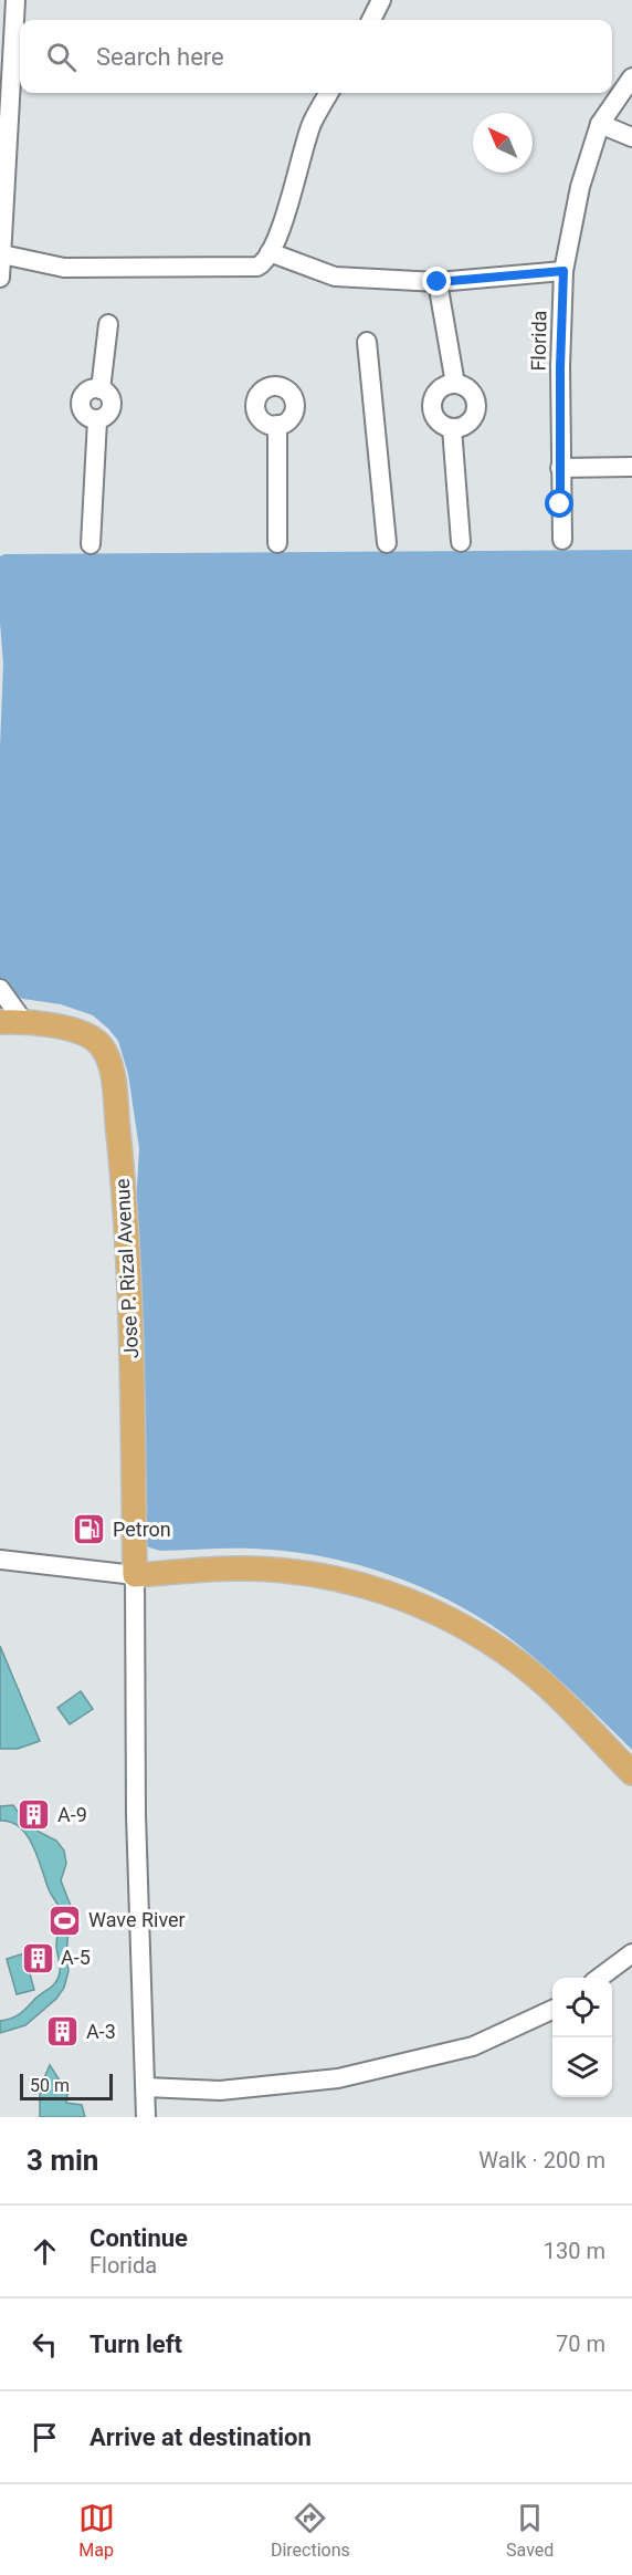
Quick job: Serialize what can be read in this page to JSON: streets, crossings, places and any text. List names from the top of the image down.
{
  "streets": {
    "main road": ["Jose P. Rizal Avenue"],
    "street": ["Florida"]
  },
  "places": {
    "fuel station": ["Petron"],
    "building": ["A-9", "A-5", "A-3"],
    "sports": ["Wave River"]
  },
  "scale_bar": "50 m",
  "north": "top left",
  "page": {
    "search": "Search here",
    "scale": "50 m",
    "heading": ["3 min", "Walk · 200 m"],
    "list": [
      ["Continue", "Florida", "130 m"],
      ["Turn left", "70 m"],
      "Arrive at destination"
    ],
    "nav": ["Map", "Directions", "Saved"]
  }
}
